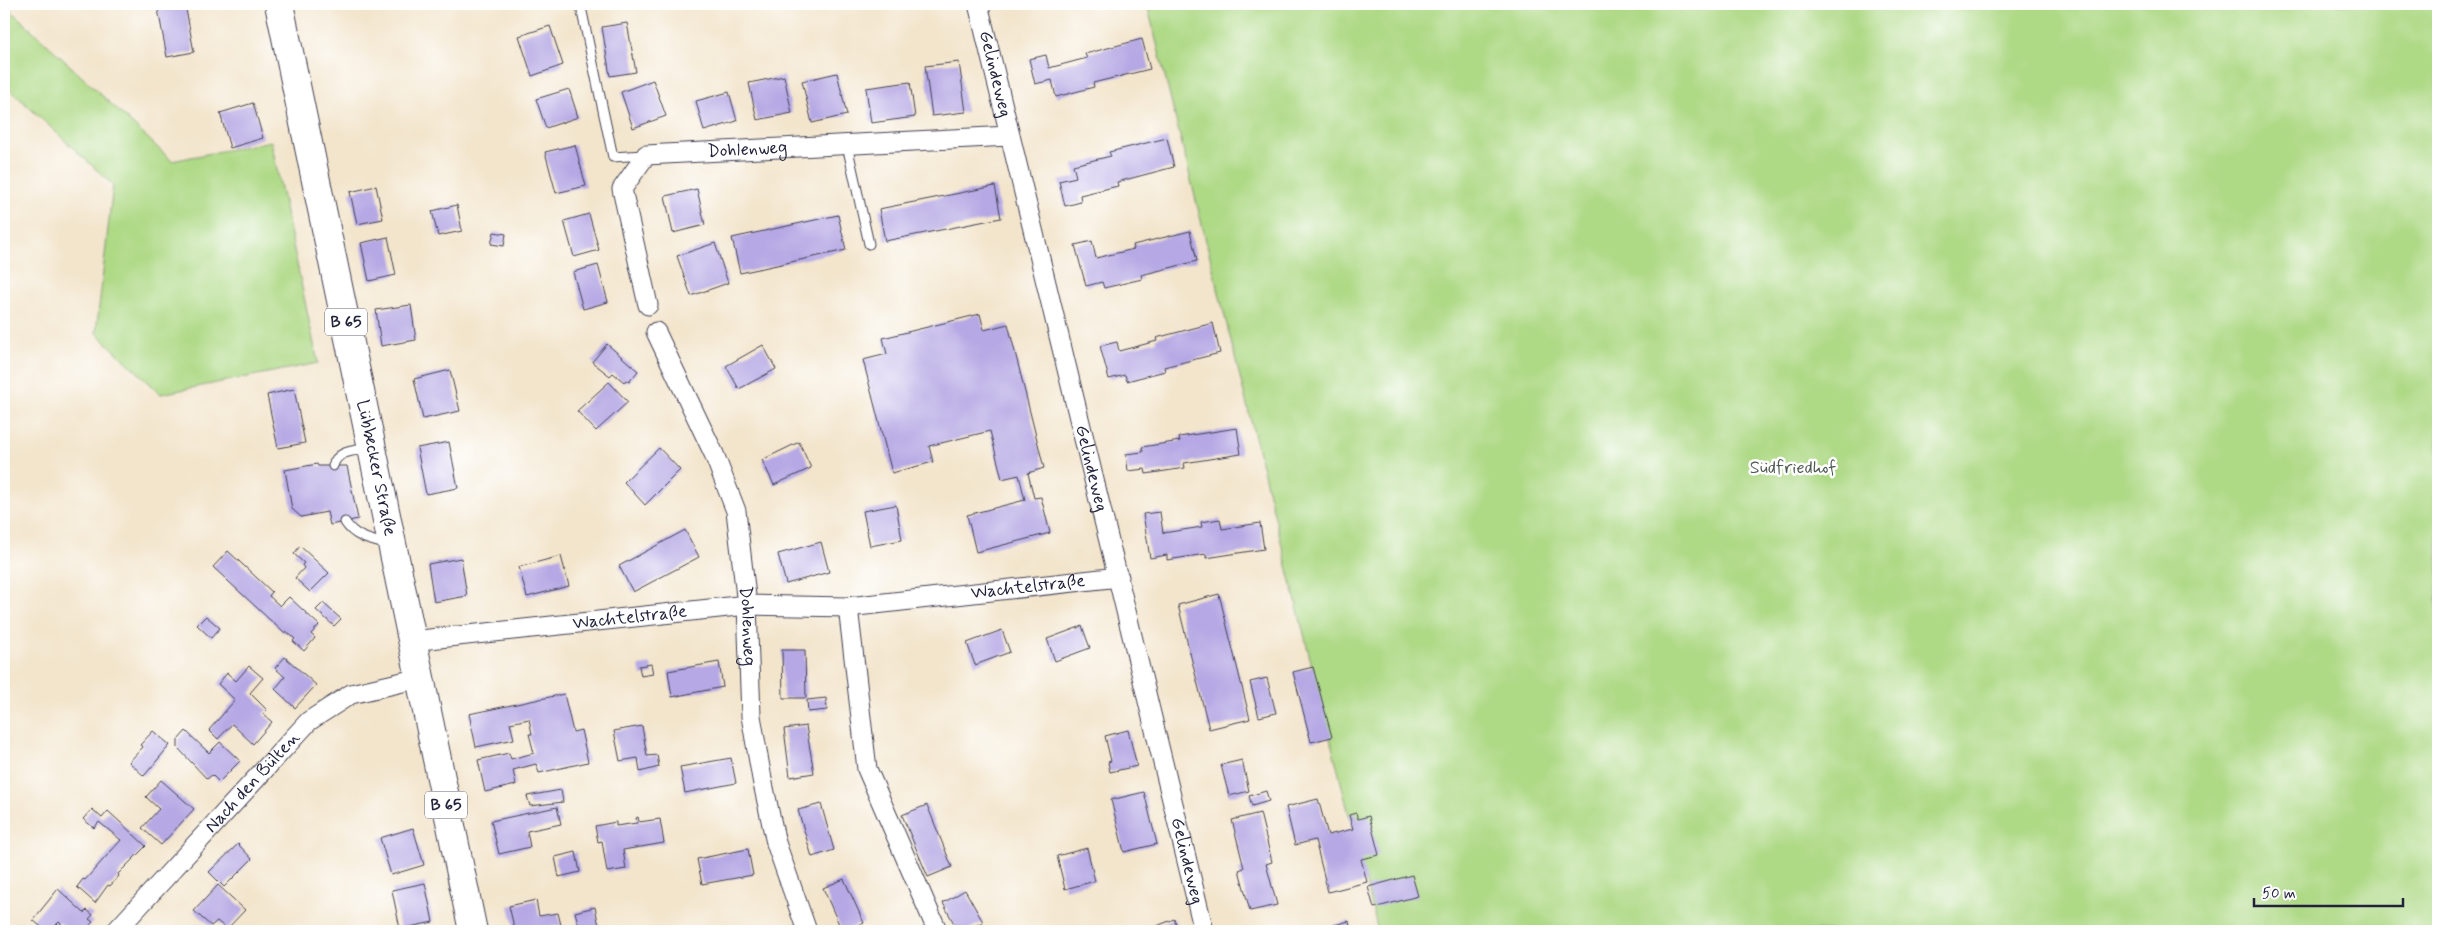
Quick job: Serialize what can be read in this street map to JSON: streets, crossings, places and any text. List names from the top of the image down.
{
  "streets": {
    "main road": ["B 65", "Lübbecker Straße"],
    "street": [
      "Gelindeweg",
      "Dohlenweg",
      "Wachtelstraße",
      "Nach den Bülten"
    ]
  },
  "crossings": [
    ["Gelindeweg", "Dohlenweg"],
    ["Gelindeweg", "Wachtelstraße"],
    ["Dohlenweg", "Wachtelstraße"],
    ["Lübbecker Straße", "Wachtelstraße"],
    ["Lübbecker Straße", "Nach den Bülten"]
  ],
  "parks": ["Südfriedhof"],
  "scale_bar": "50 m"
}
